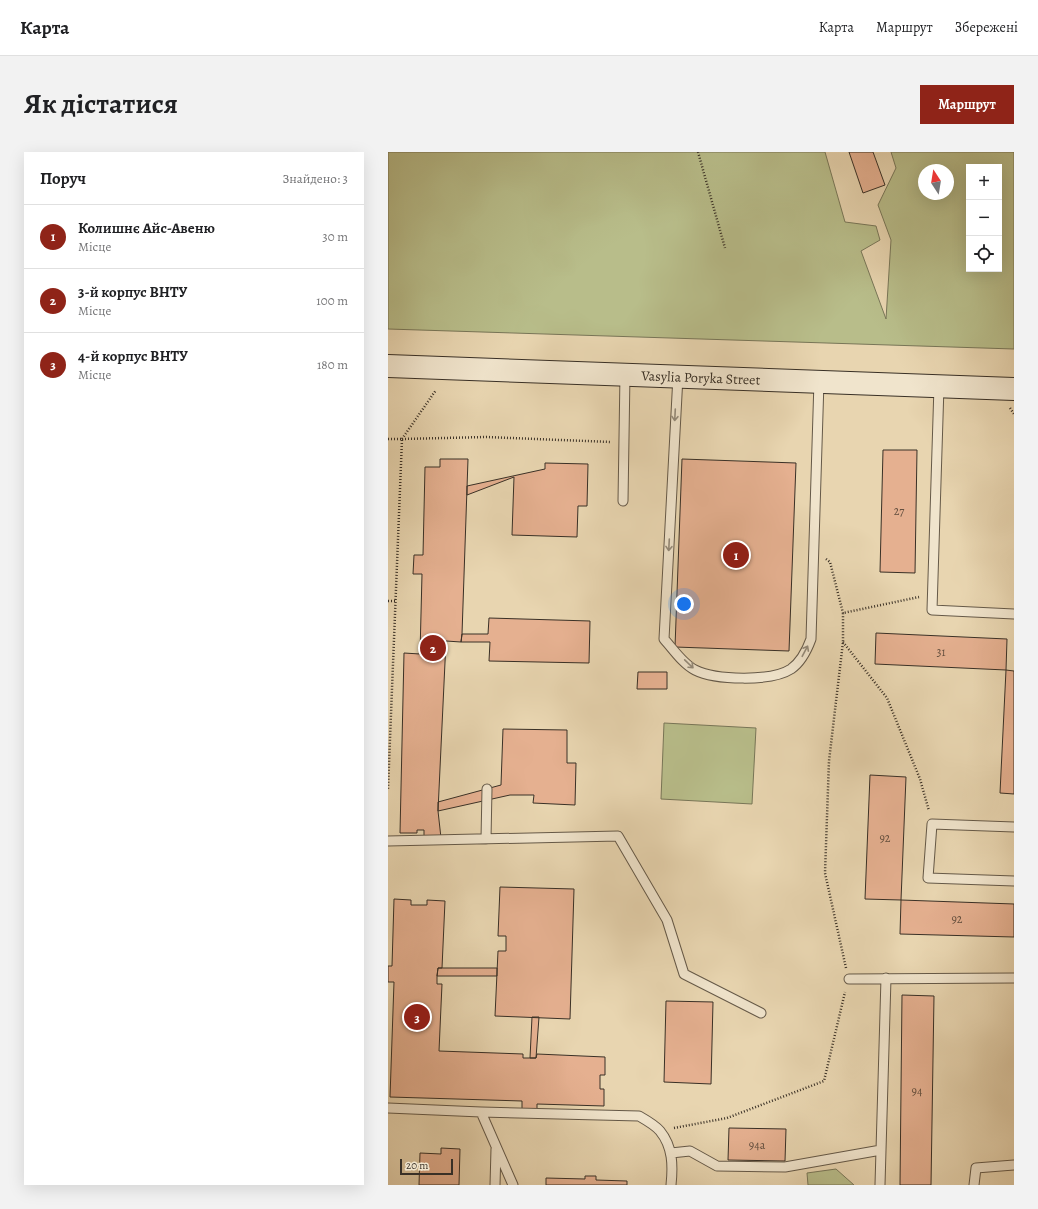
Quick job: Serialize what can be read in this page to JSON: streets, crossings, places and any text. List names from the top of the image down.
{
  "streets": {
    "street": ["Vasylia Poryka Street"]
  },
  "house_numbers": [
    "27",
    "31",
    "92",
    "92",
    "94",
    "94а"
  ],
  "scale_bar": "20 m",
  "north": "top",
  "page": {
    "header": "Карта",
    "nav": ["Карта", "Маршрут", "Збережені"],
    "title": "Як дістатися",
    "buttons": "Маршрут",
    "heading": ["Поруч", "Знайдено: 3"],
    "map_buttons": ["+", "−"],
    "list": [
      {
        "mark": "1",
        "name": "Колишнє Айс-Авеню",
        "note": "Місце",
        "value": "30 m"
      },
      {
        "mark": "2",
        "name": "3-й корпус ВНТУ",
        "note": "Місце",
        "value": "100 m"
      },
      {
        "mark": "3",
        "name": "4-й корпус ВНТУ",
        "note": "Місце",
        "value": "180 m"
      }
    ],
    "pins": ["1", "2", "3"],
    "scale": "20 m"
  }
}
